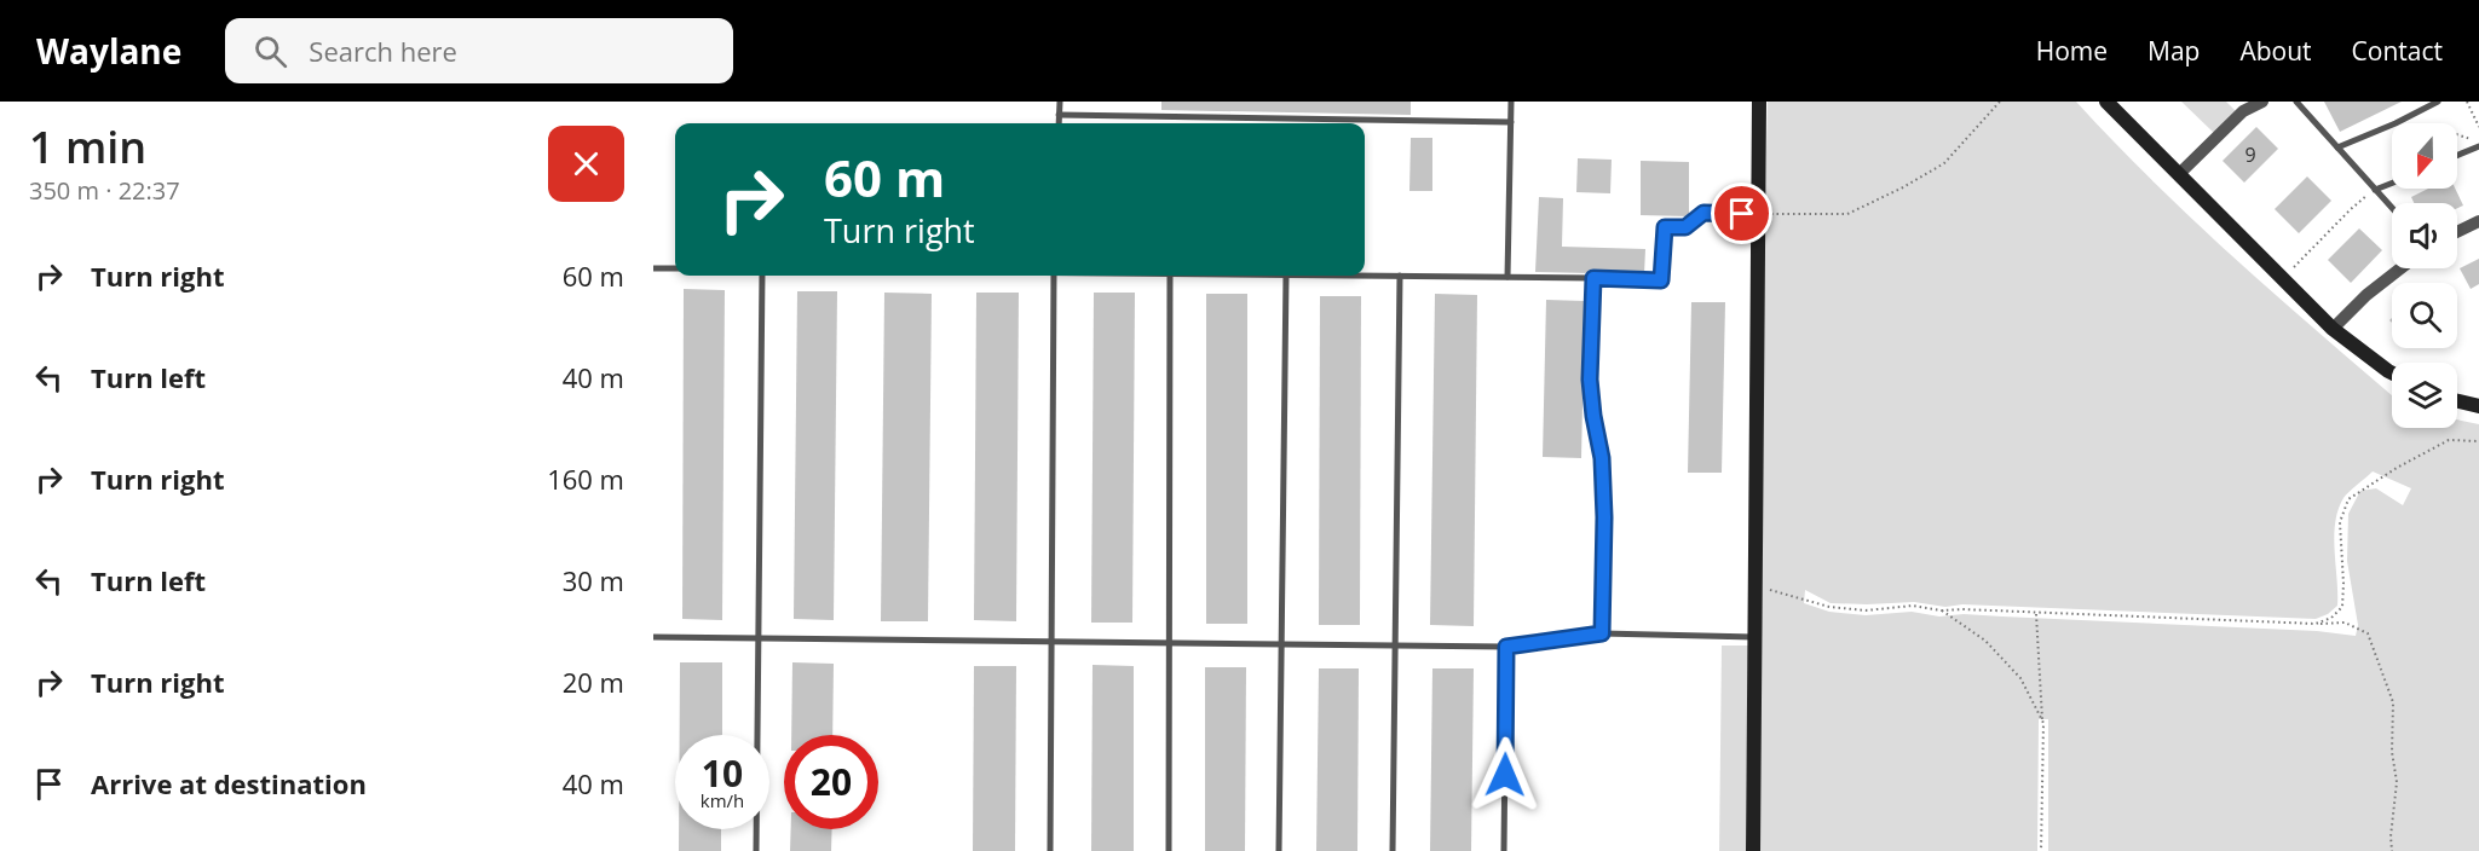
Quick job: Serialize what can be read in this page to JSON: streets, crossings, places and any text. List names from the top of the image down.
{
  "house_numbers": ["9"],
  "north": "bottom",
  "page": {
    "header": "Waylane",
    "search": "Search here",
    "nav": [
      "Home",
      "Map",
      "About",
      "Contact"
    ],
    "heading": ["1 min", "350 m · 22:37"],
    "turn": ["60 m", "Turn right"],
    "list": [
      {
        "name": "Turn right",
        "value": "60 m"
      },
      {
        "name": "Turn left",
        "value": "40 m"
      },
      {
        "name": "Turn right",
        "value": "160 m"
      },
      {
        "name": "Turn left",
        "value": "30 m"
      },
      {
        "name": "Turn right",
        "value": "20 m"
      },
      {
        "name": "Arrive at destination",
        "value": "40 m"
      }
    ],
    "speed": "10 km/h",
    "limit": "20"
  }
}
